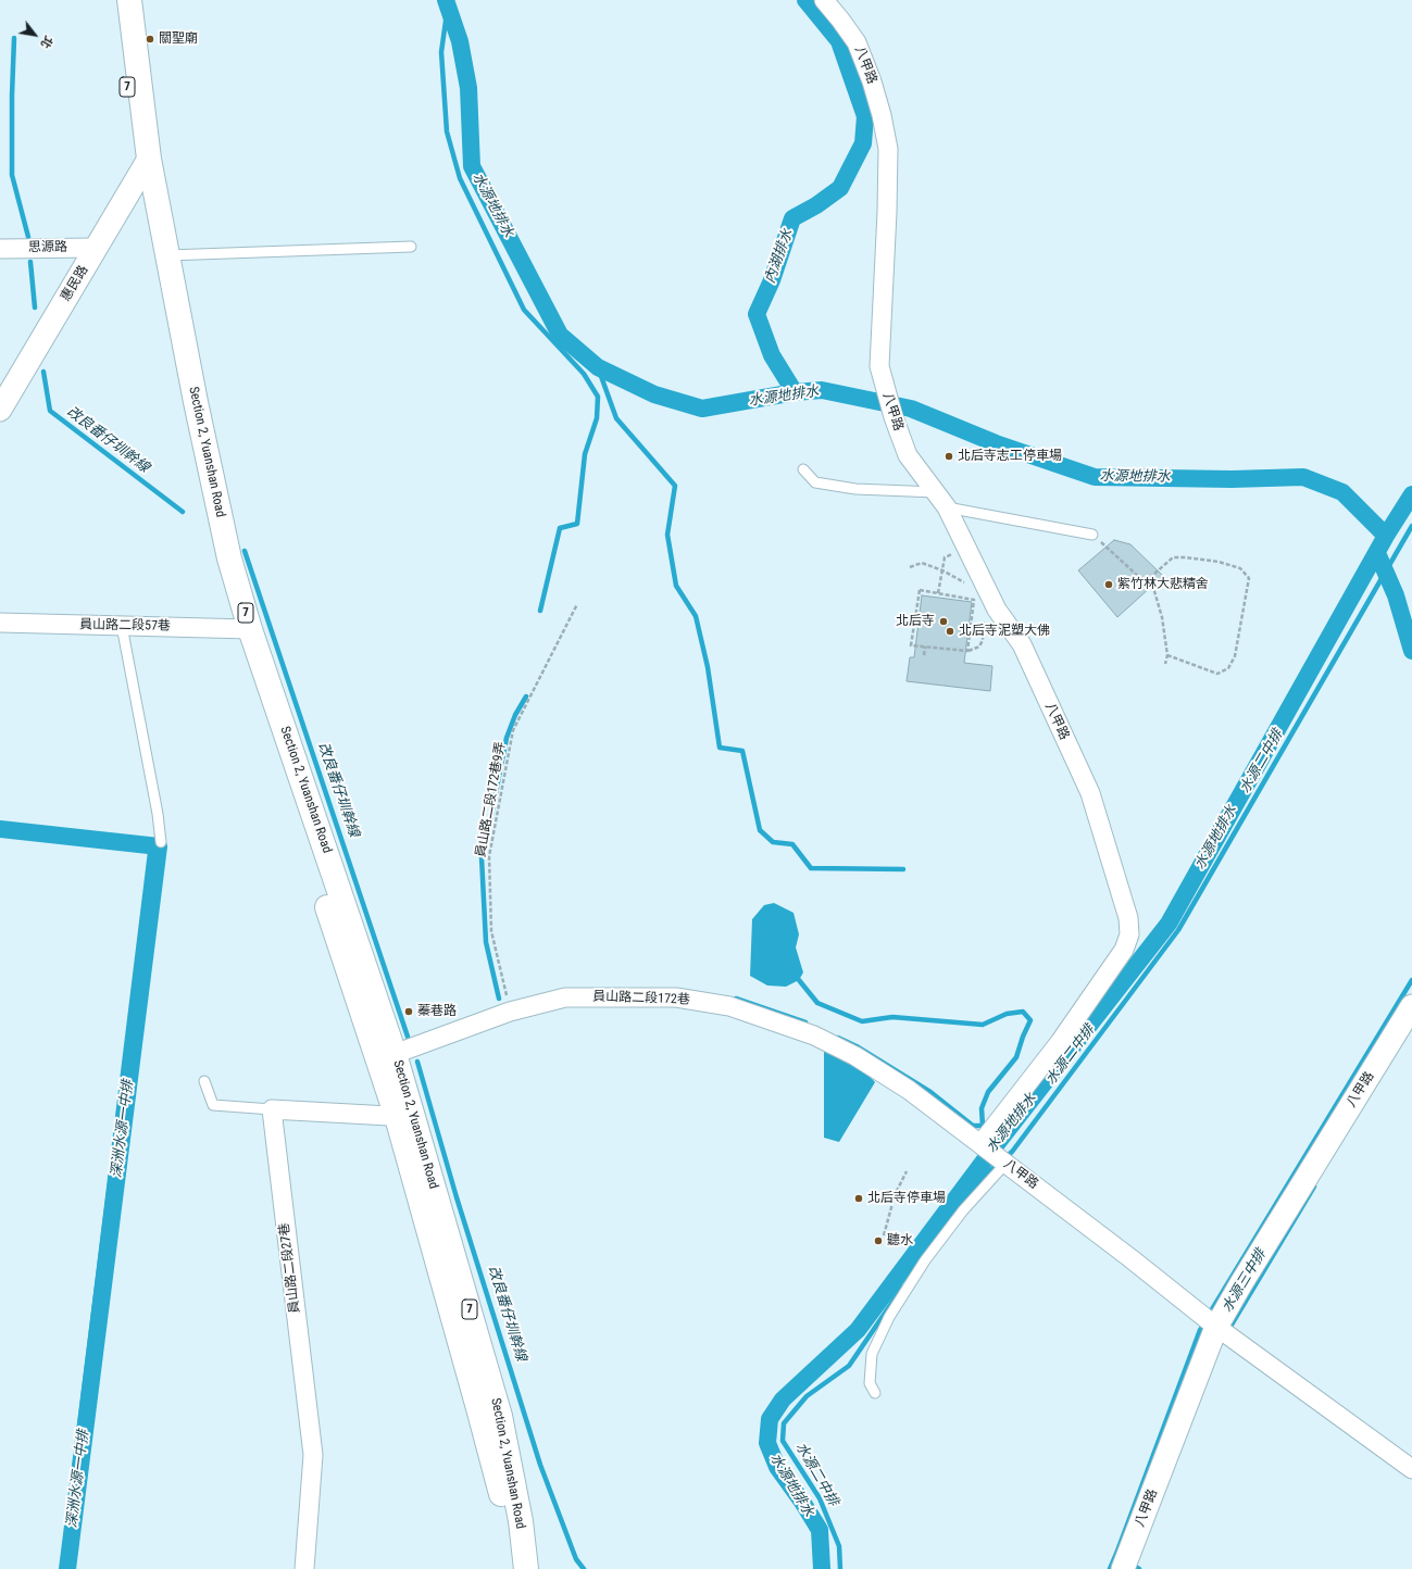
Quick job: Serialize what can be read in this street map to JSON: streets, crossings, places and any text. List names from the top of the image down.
{
  "streets": {
    "main road": ["7", "Section 2, Yuanshan Road"],
    "street": [
      "八甲路",
      "思源路",
      "惠民路",
      "員山路二段57巷",
      "員山路二段172巷",
      "員山路二段27巷"
    ],
    "path": ["員山路二段172巷9弄"]
  },
  "crossings": [
    ["八甲路", "員山路二段172巷"],
    ["思源路", "惠民路"],
    ["惠民路", "Section 2, Yuanshan Road"],
    ["Section 2, Yuanshan Road", "員山路二段57巷"],
    ["Section 2, Yuanshan Road", "員山路二段172巷"],
    ["員山路二段172巷9弄", "員山路二段172巷"]
  ],
  "water": [
    "水源地排水",
    "內湖排水",
    "改良番仔圳幹線",
    "水源二中排",
    "深洲水源一中排",
    "水源三中排"
  ],
  "places": [
    "關聖廟",
    "北后寺志工停車場",
    "紫竹林大悲精舍",
    "北后寺",
    "北后寺泥塑大佛",
    "蓁巷路",
    "北后寺停車場",
    "聽水"
  ],
  "north": "bottom right"
}
